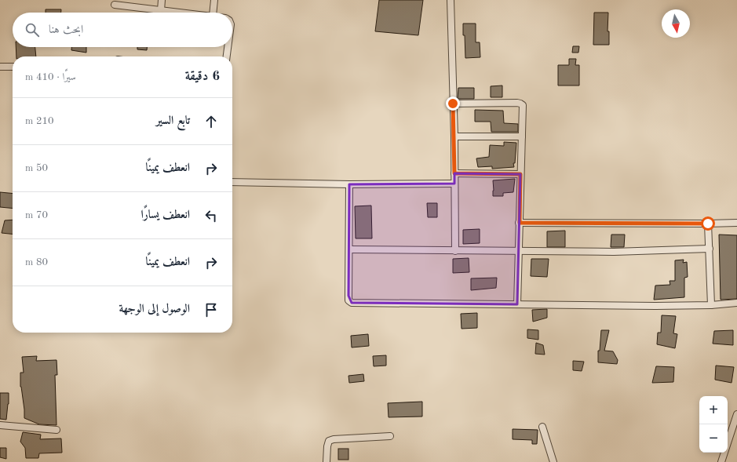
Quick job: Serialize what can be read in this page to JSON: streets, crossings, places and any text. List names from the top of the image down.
{
  "north": "bottom",
  "page": {
    "search": "ابحث هنا",
    "heading": ["6 دقيقة", "سيرًا · 410 m"],
    "list": [
      ["تابع السير", "210 m"],
      ["انعطف يمينًا", "50 m"],
      ["انعطف يسارًا", "70 m"],
      ["انعطف يمينًا", "80 m"],
      "الوصول إلى الوجهة"
    ],
    "map_buttons": ["+", "−"]
  }
}
